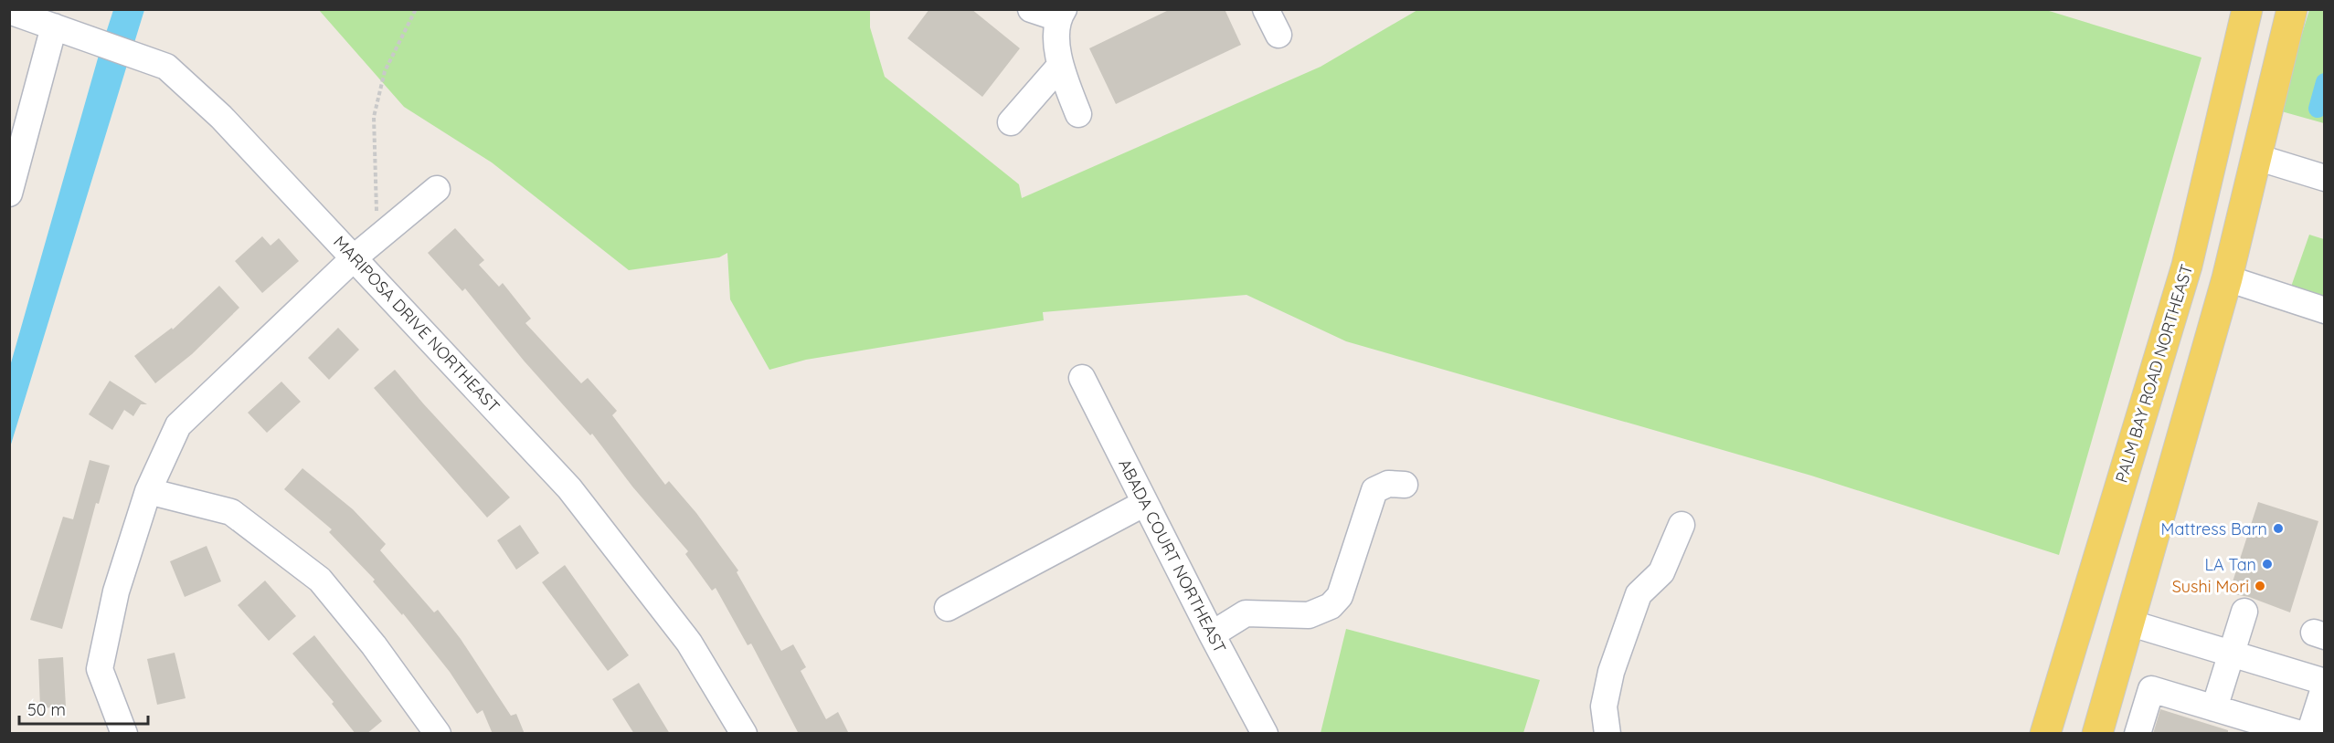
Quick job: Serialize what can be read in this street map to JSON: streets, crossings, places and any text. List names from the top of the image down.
{
  "streets": {
    "main road": ["PALM BAY ROAD NORTHEAST"],
    "street": ["MARIPOSA DRIVE NORTHEAST", "ABADA COURT NORTHEAST"]
  },
  "places": ["Mattress Barn", "LA Tan", "Sushi Mori"],
  "scale_bar": "50 m"
}
